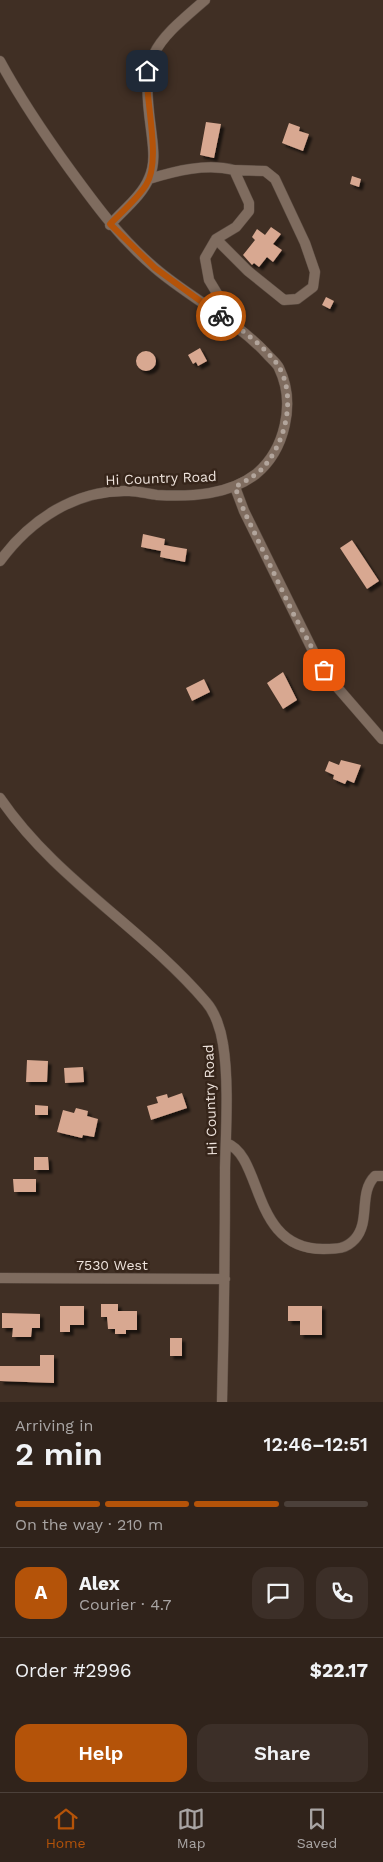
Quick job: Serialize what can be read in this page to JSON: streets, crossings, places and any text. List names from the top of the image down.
{
  "streets": {
    "street": ["Hi Country Road", "7530 West"]
  },
  "crossings": [
    ["Hi Country Road", "7530 West"]
  ],
  "page": {
    "heading": ["2 min", "Arriving in", "12:46–12:51"],
    "panel": [
      "Alex",
      "Courier · 4.7",
      "Order #2996",
      "$22.17"
    ],
    "bar": "On the way · 210 m",
    "round": "A",
    "buttons": ["Help", "Share"],
    "tabs": ["Home", "Map", "Saved"]
  }
}
